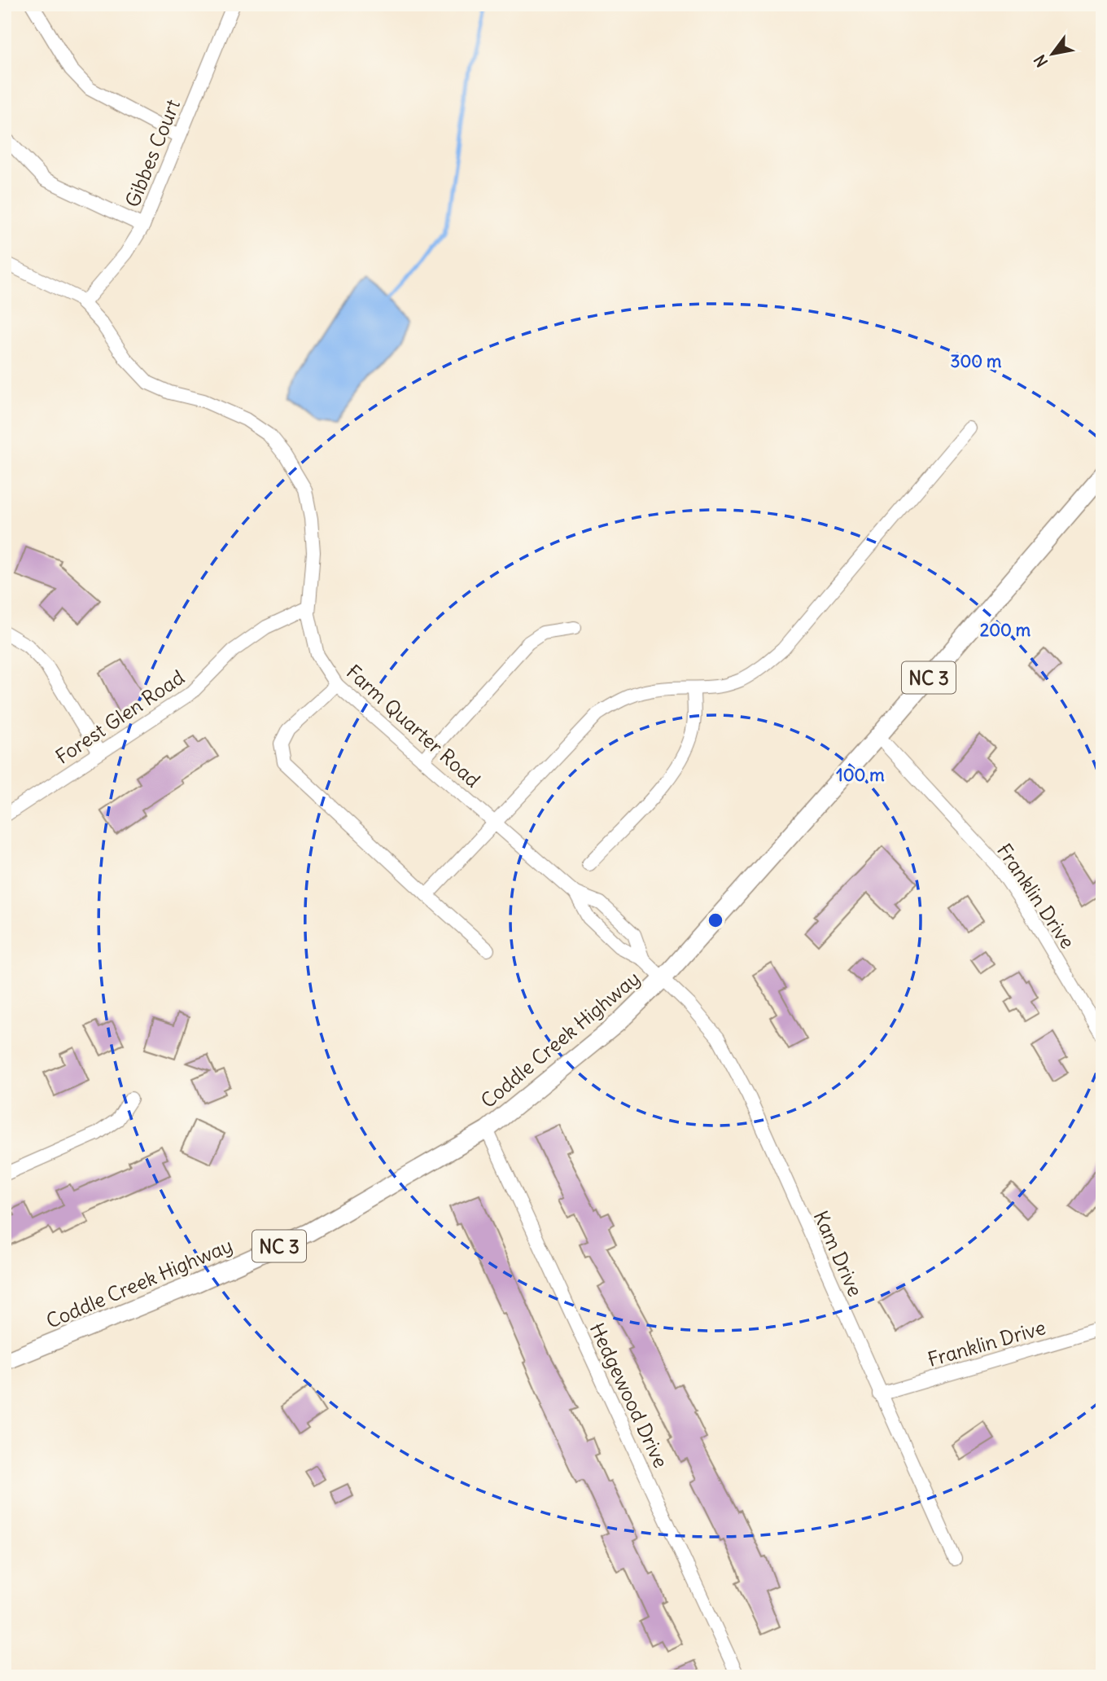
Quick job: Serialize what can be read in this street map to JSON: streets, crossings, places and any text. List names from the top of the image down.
{
  "streets": {
    "main road": ["NC 3", "Coddle Creek Highway"],
    "street": [
      "Gibbes Court",
      "Forest Glen Road",
      "Farm Quarter Road",
      "Franklin Drive",
      "Kam Drive",
      "Hedgewood Drive"
    ]
  },
  "crossings": [
    ["Gibbes Court", "Farm Quarter Road"],
    ["Forest Glen Road", "Farm Quarter Road"],
    ["Farm Quarter Road", "Coddle Creek Highway"],
    ["Farm Quarter Road", "Kam Drive"],
    ["Franklin Drive", "Coddle Creek Highway"],
    ["Franklin Drive", "Kam Drive"],
    ["Coddle Creek Highway", "Kam Drive"],
    ["Coddle Creek Highway", "Hedgewood Drive"]
  ],
  "north": "bottom left",
  "rings": ["300 m", "200 m", "100 m"]
}
